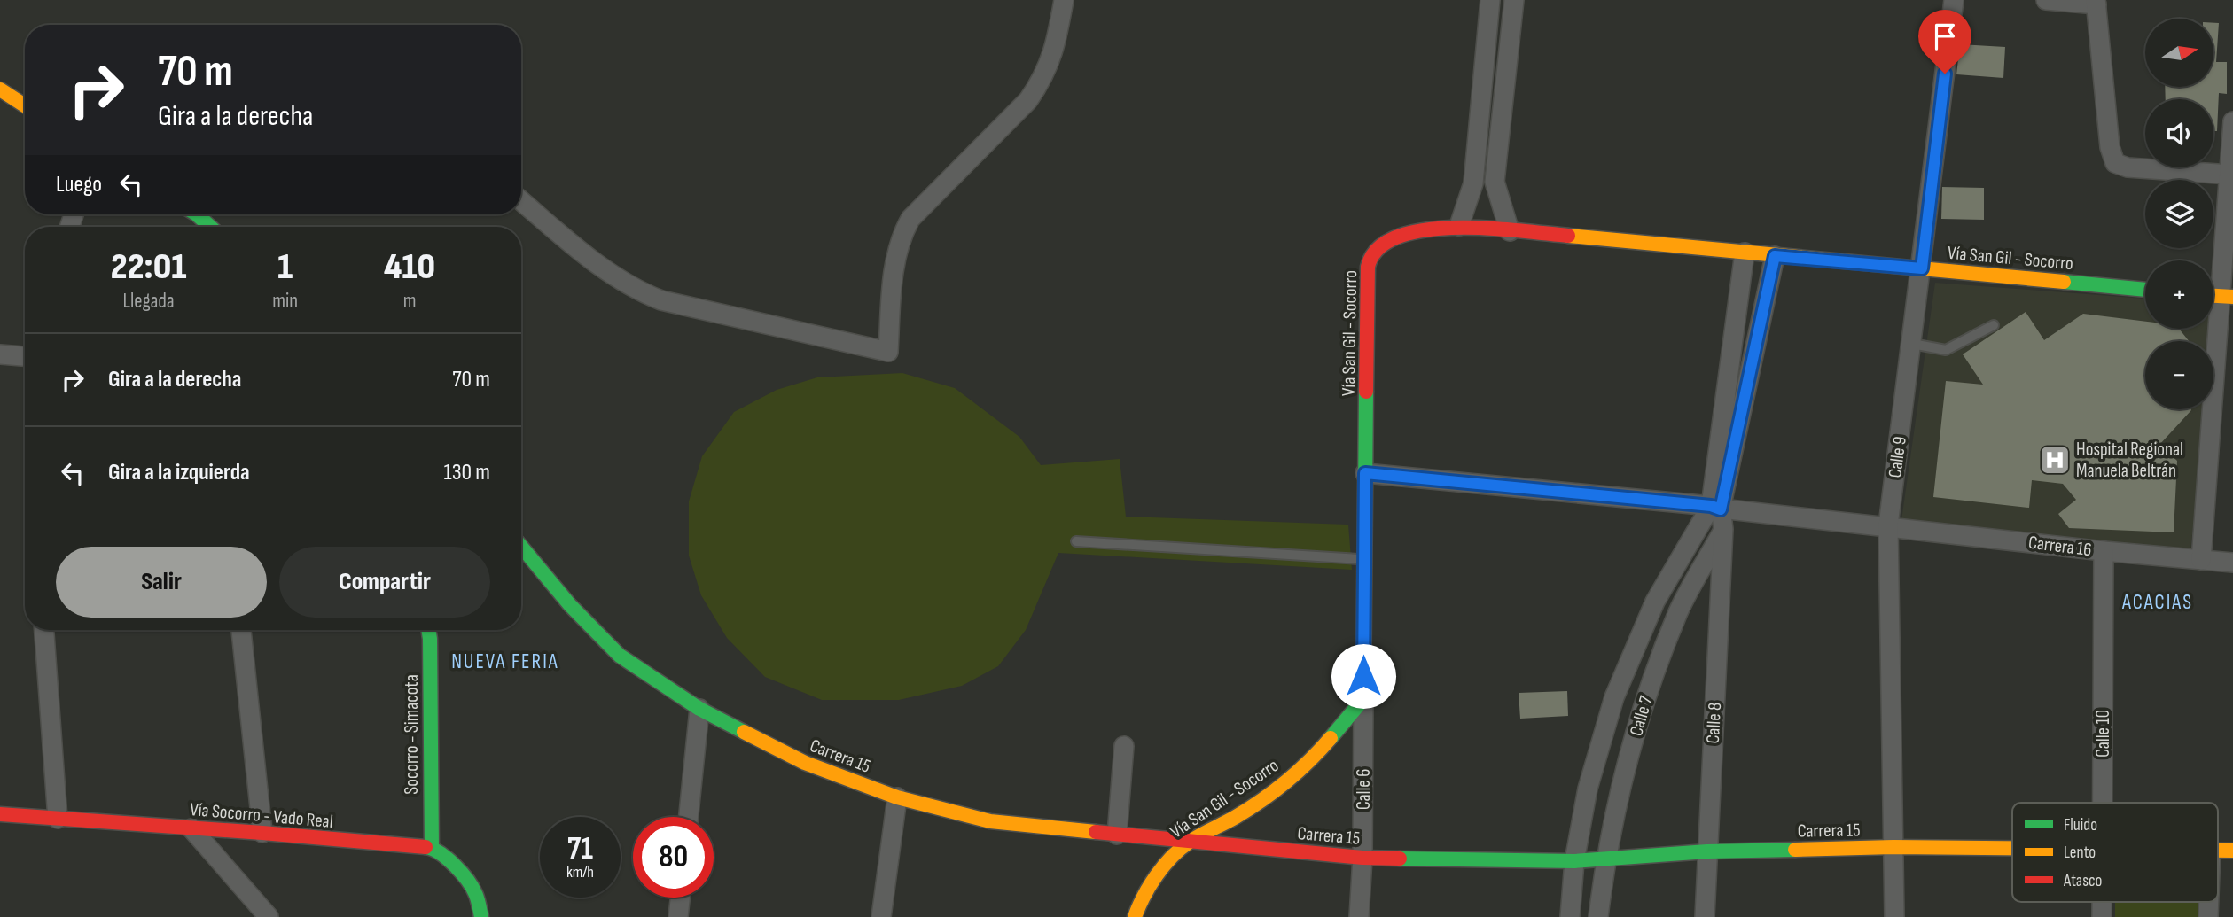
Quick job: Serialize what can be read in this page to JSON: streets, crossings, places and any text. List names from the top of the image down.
{
  "streets": {
    "main road": [
      "Vía San Gil - Socorro",
      "Socorro - Simacota",
      "Carrera 15",
      "Vía Socorro - Vado Real"
    ],
    "street": [
      "Calle 9",
      "Carrera 16",
      "Calle 7",
      "Calle 8",
      "Calle 10",
      "Calle 6"
    ]
  },
  "crossings": [
    ["Vía San Gil - Socorro", "Calle 9"],
    ["Vía San Gil - Socorro", "Carrera 16"],
    ["Vía San Gil - Socorro", "Carrera 15"],
    ["Vía San Gil - Socorro", "Calle 6"],
    ["Calle 9", "Carrera 16"],
    ["Calle 9", "Carrera 15"],
    ["Carrera 16", "Calle 8"],
    ["Carrera 16", "Calle 10"],
    ["Calle 7", "Calle 8"],
    ["Calle 7", "Carrera 15"],
    ["Calle 8", "Carrera 15"],
    ["Socorro - Simacota", "Vía Socorro - Vado Real"],
    ["Carrera 15", "Calle 6"]
  ],
  "districts": ["ACACIAS", "NUEVA FERIA"],
  "places": {
    "hospital": ["Hospital Regional Manuela Beltrán"]
  },
  "legend": ["Fluido", "Lento", "Atasco"],
  "north": "right",
  "page": {
    "map_buttons": ["+", "−"],
    "turn": ["70 m", "Gira a la derecha"],
    "then": "Luego",
    "eta": [
      "22:01",
      "Llegada",
      "1",
      "min",
      "410",
      "m"
    ],
    "list": [
      {
        "name": "Gira a la derecha",
        "value": "70 m"
      },
      {
        "name": "Gira a la izquierda",
        "value": "130 m"
      }
    ],
    "buttons": ["Salir", "Compartir"],
    "speed": "71 km/h",
    "limit": "80"
  }
}
